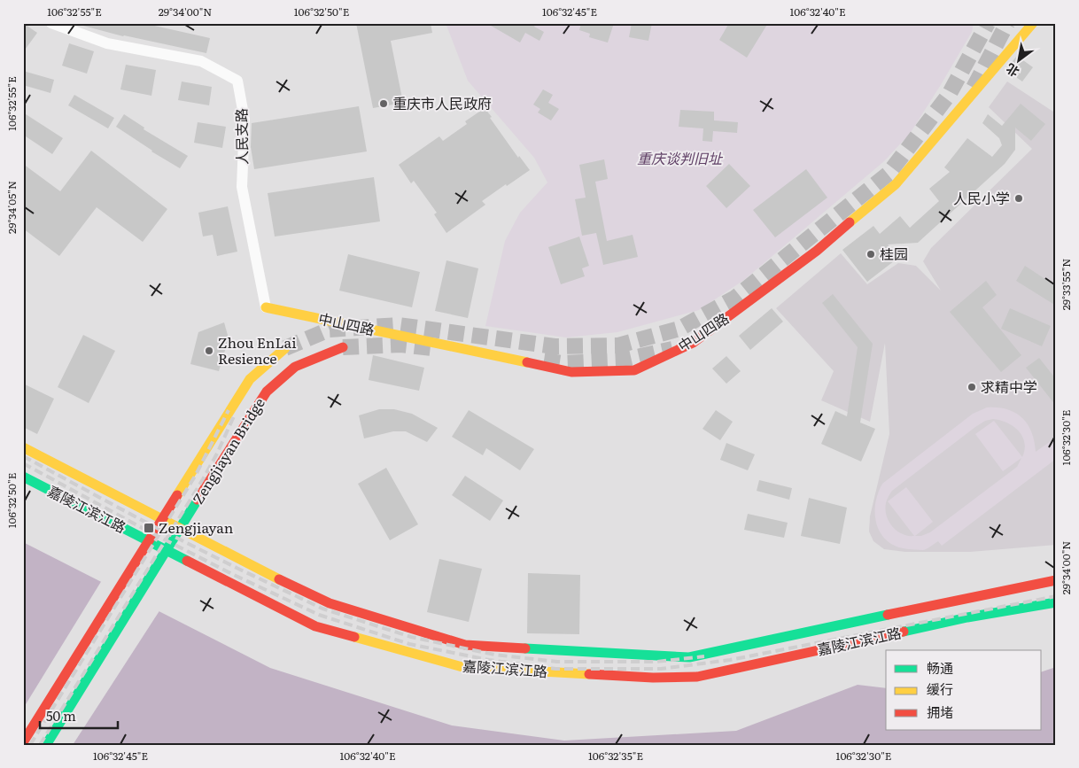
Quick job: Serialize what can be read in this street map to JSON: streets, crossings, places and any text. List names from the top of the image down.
{
  "streets": {
    "main road": ["中山四路", "Zengjiayan Bridge", "嘉陵江滨江路"],
    "street": ["人民支路"]
  },
  "crossings": [
    ["人民支路", "中山四路"]
  ],
  "parks": ["重庆谈判旧址"],
  "places": {
    "other": [
      "重庆市人民政府",
      "人民小学",
      "桂园",
      "Zhou EnLai Resience",
      "求精中学"
    ],
    "transit": ["Zengjiayan"]
  },
  "legend": ["畅通", "缓行", "拥堵"],
  "scale_bar": "50 m",
  "north": "bottom left",
  "coordinates": [
    "106°32'55\"E",
    "29°34'00\"N",
    "106°32'50\"E",
    "106°32'45\"E",
    "106°32'40\"E",
    "29°34'05\"N",
    "29°33'55\"N",
    "106°32'30\"E",
    "106°32'35\"E"
  ]
}
